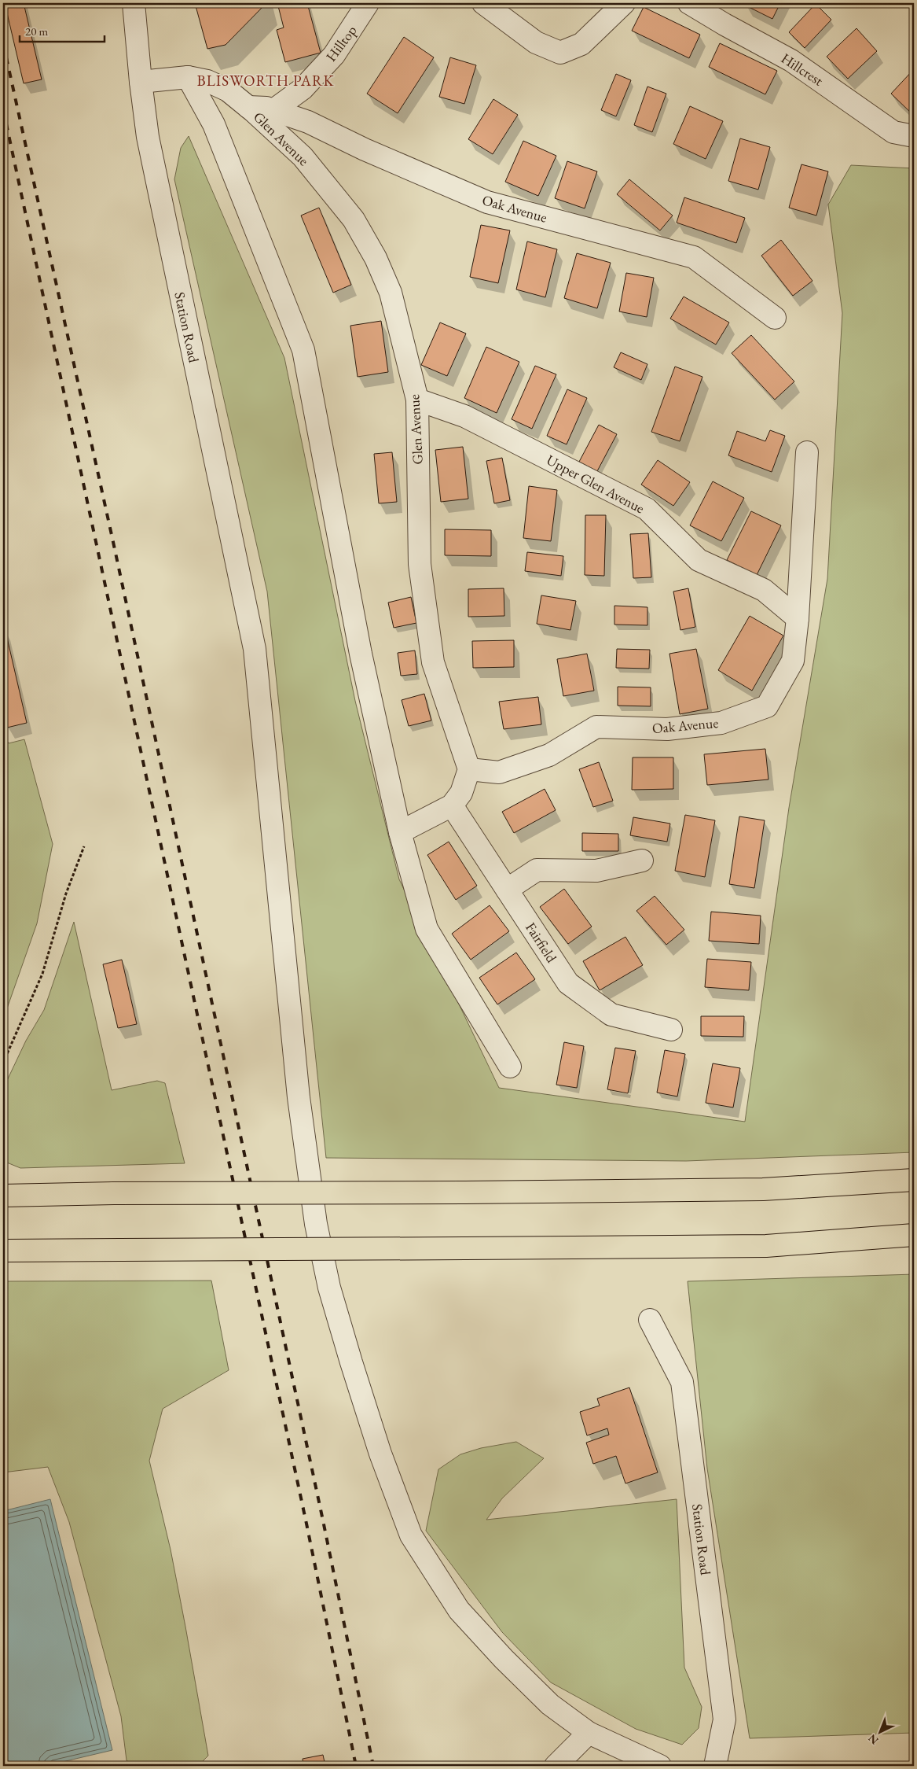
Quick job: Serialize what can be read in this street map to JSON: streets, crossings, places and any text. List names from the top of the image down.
{
  "streets": {
    "street": [
      "Hilltop",
      "Hillcrest",
      "Glen Avenue",
      "Oak Avenue",
      "Station Road",
      "Upper Glen Avenue",
      "Fairfield"
    ]
  },
  "crossings": [
    ["Hilltop", "Oak Avenue"],
    ["Glen Avenue", "Oak Avenue"],
    ["Glen Avenue", "Station Road"],
    ["Glen Avenue", "Upper Glen Avenue"],
    ["Oak Avenue", "Upper Glen Avenue"]
  ],
  "districts": ["BLISWORTH PARK"],
  "scale_bar": "20 m",
  "north": "bottom left"
}
